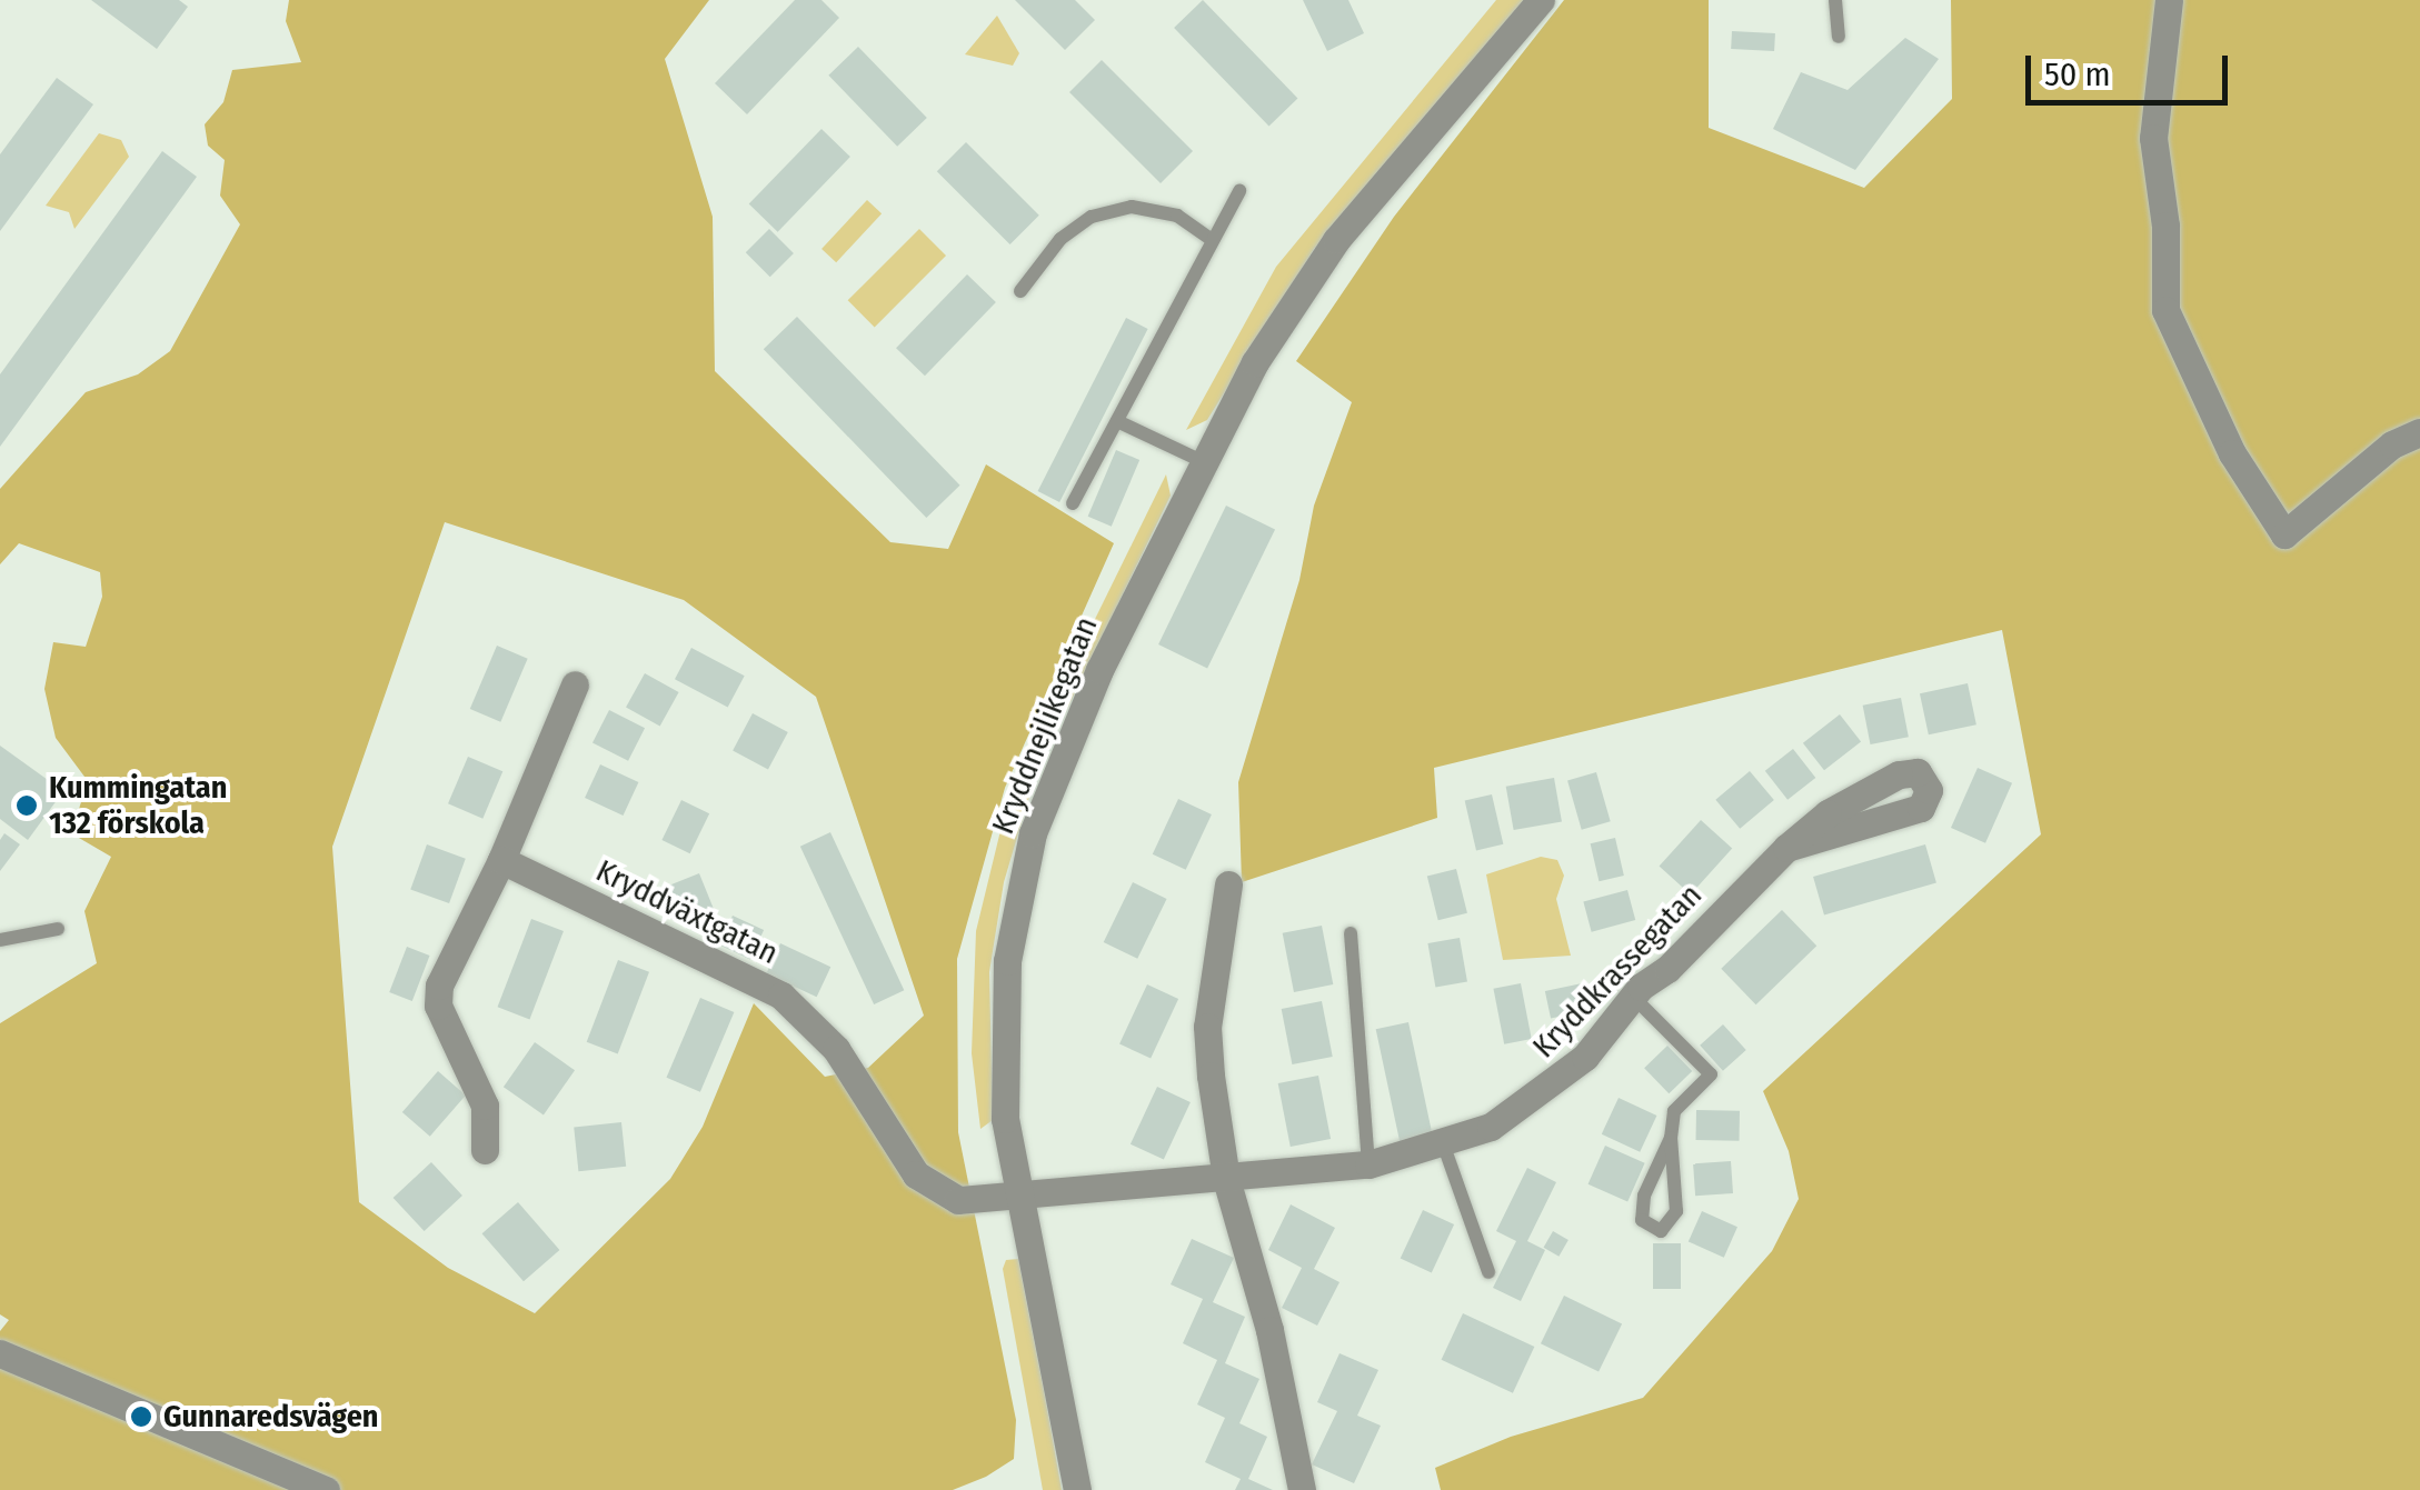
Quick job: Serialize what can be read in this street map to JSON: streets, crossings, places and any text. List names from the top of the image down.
{
  "streets": {
    "street": ["Kryddnejlikegatan", "Kryddväxtgatan", "Kryddkrassegatan"]
  },
  "crossings": [
    ["Kryddnejlikegatan", "Kryddväxtgatan"],
    ["Kryddnejlikegatan", "Kryddkrassegatan"],
    ["Kryddväxtgatan", "Kryddkrassegatan"]
  ],
  "places": ["Kummingatan 132 förskola", "Gunnaredsvägen"],
  "scale_bar": "50 m"
}
